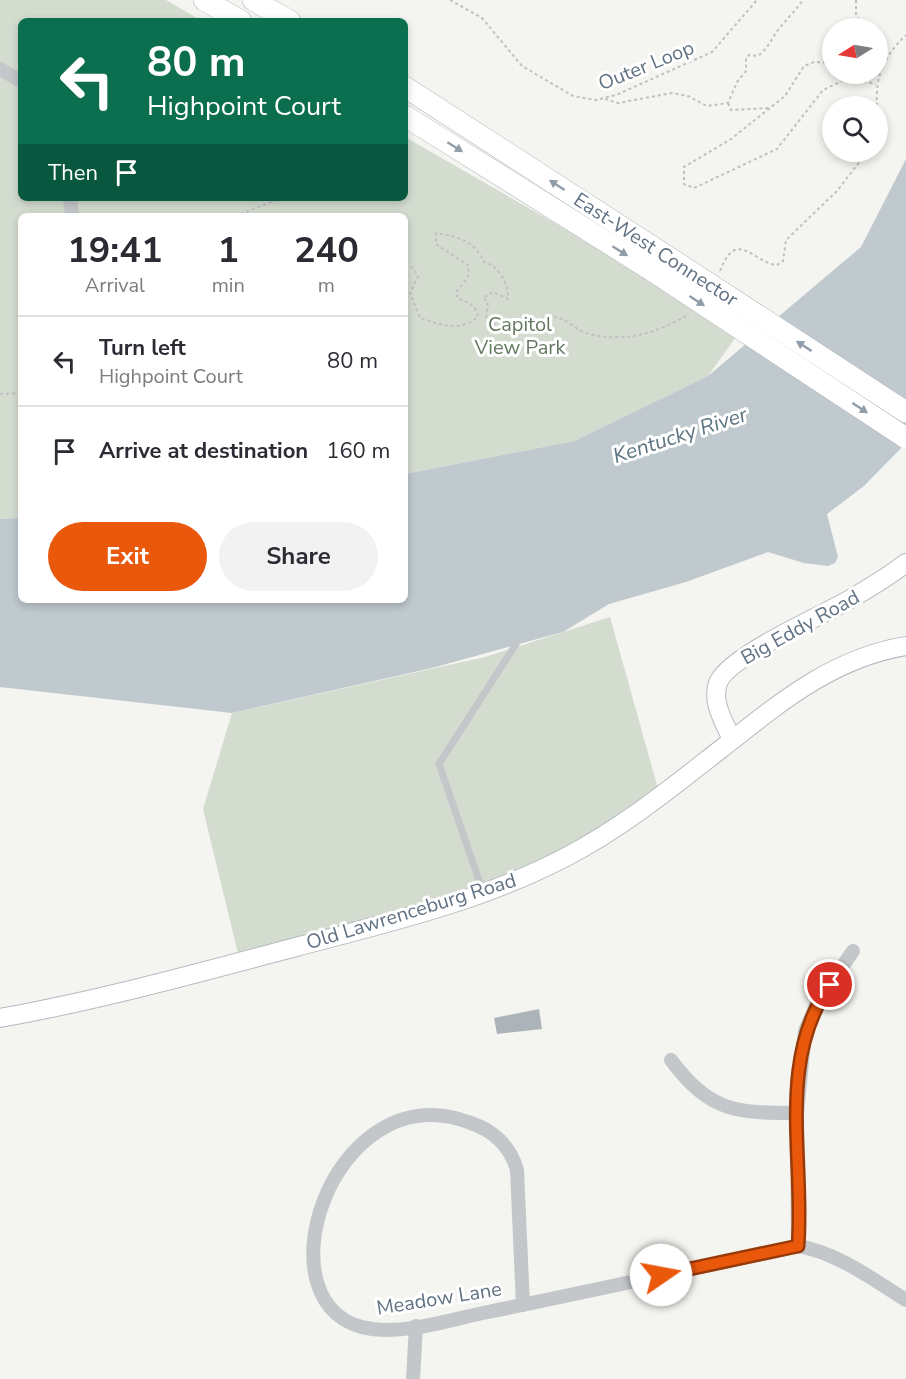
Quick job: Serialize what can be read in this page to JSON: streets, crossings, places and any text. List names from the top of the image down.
{
  "streets": {
    "main road": ["East-West Connector", "Big Eddy Road", "Old Lawrenceburg Road"],
    "street": ["Meadow Lane"],
    "path": ["Outer Loop"]
  },
  "crossings": [
    ["Big Eddy Road", "Old Lawrenceburg Road"]
  ],
  "water": ["Kentucky River"],
  "parks": ["Capitol View Park"],
  "north": "left",
  "page": {
    "turn": ["80 m", "Highpoint Court"],
    "then": "Then",
    "eta": [
      "19:41",
      "Arrival",
      "1",
      "min",
      "240",
      "m"
    ],
    "list": [
      {
        "name": "Turn left",
        "note": "Highpoint Court",
        "value": "80 m"
      },
      {
        "name": "Arrive at destination",
        "value": "160 m"
      }
    ],
    "buttons": ["Exit", "Share"]
  }
}
